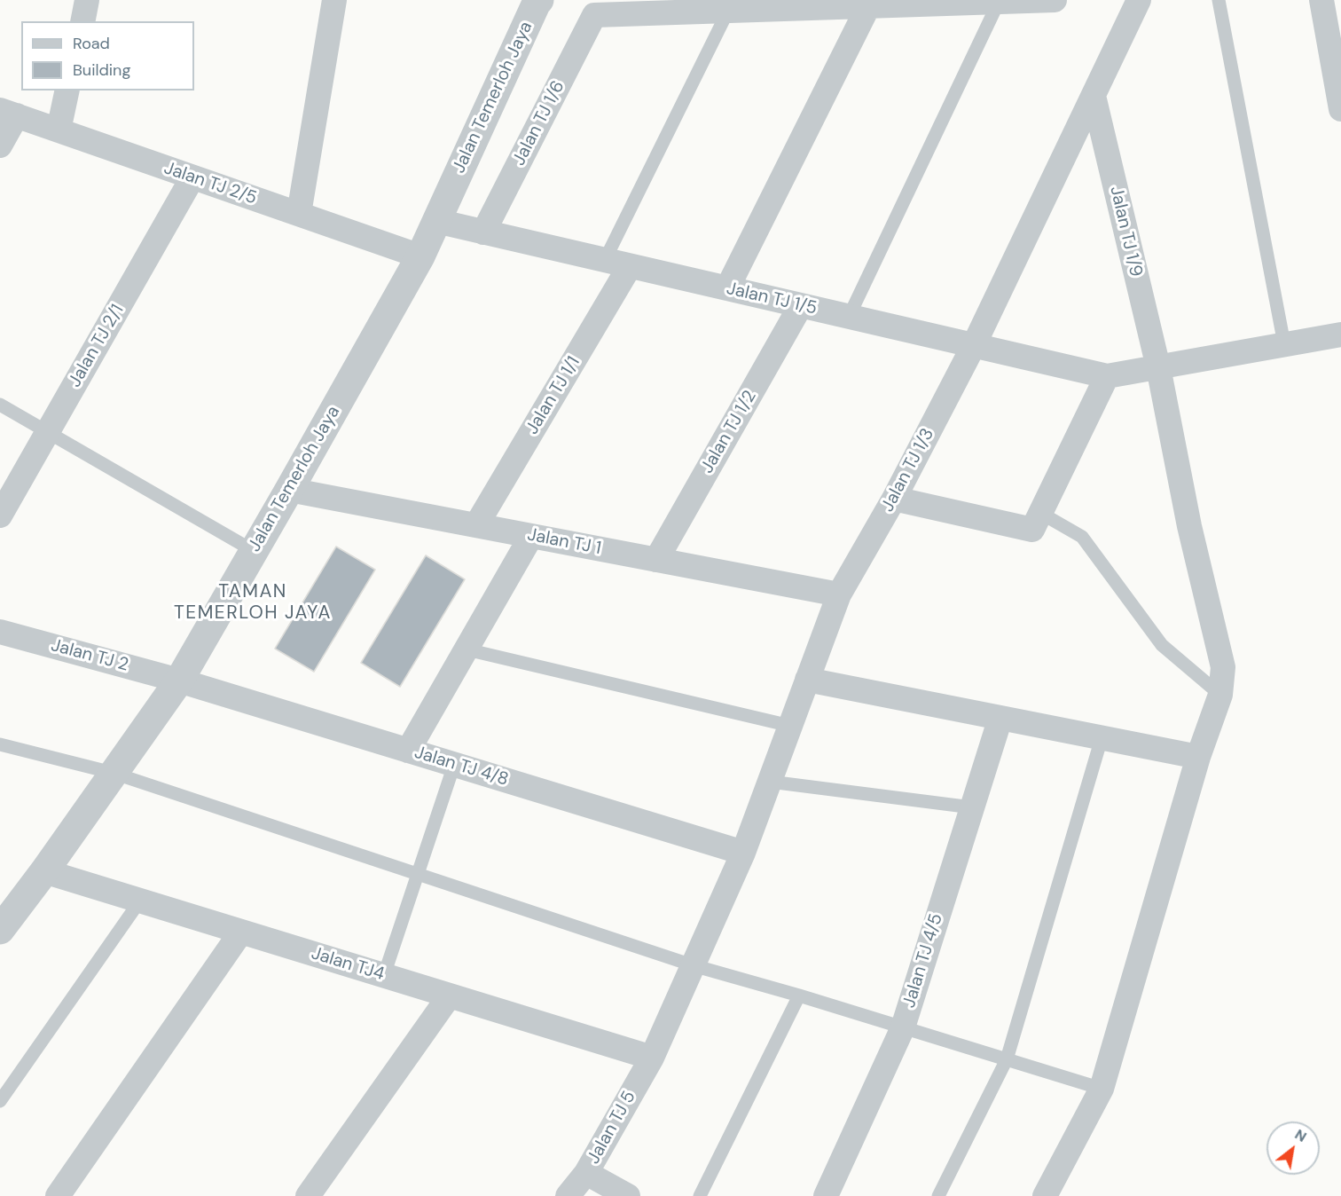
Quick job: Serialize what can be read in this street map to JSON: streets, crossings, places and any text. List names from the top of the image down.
{
  "streets": {
    "street": [
      "Jalan Temerloh Jaya",
      "Jalan TJ 1/6",
      "Jalan TJ 2/5",
      "Jalan TJ 1/9",
      "Jalan TJ 1/5",
      "Jalan TJ 2/1",
      "Jalan TJ 1/1",
      "Jalan TJ 1/2",
      "Jalan TJ 1/3",
      "Jalan TJ 1",
      "Jalan TJ 2",
      "Jalan TJ 4/8",
      "Jalan TJ 4/5",
      "Jalan TJ4",
      "Jalan TJ 5"
    ]
  },
  "crossings": [
    ["Jalan Temerloh Jaya", "Jalan TJ 2/5"],
    ["Jalan Temerloh Jaya", "Jalan TJ 1/5"],
    ["Jalan Temerloh Jaya", "Jalan TJ 1"],
    ["Jalan Temerloh Jaya", "Jalan TJ 2"],
    ["Jalan Temerloh Jaya", "Jalan TJ 4/8"],
    ["Jalan Temerloh Jaya", "Jalan TJ4"],
    ["Jalan TJ 1/6", "Jalan TJ 1/5"],
    ["Jalan TJ 2/5", "Jalan TJ 2/1"],
    ["Jalan TJ 1/9", "Jalan TJ 1/3"],
    ["Jalan TJ 1/5", "Jalan TJ 1/1"],
    ["Jalan TJ 1/5", "Jalan TJ 1/2"],
    ["Jalan TJ 1/5", "Jalan TJ 1/3"],
    ["Jalan TJ 1/1", "Jalan TJ 1"],
    ["Jalan TJ 1/2", "Jalan TJ 1"],
    ["Jalan TJ 1/3", "Jalan TJ 1"],
    ["Jalan TJ 1/3", "Jalan TJ 4/8"],
    ["Jalan TJ 1/3", "Jalan TJ 5"],
    ["Jalan TJ 2", "Jalan TJ 4/8"],
    ["Jalan TJ 4/8", "Jalan TJ 5"],
    ["Jalan TJ4", "Jalan TJ 5"]
  ],
  "districts": ["TAMAN TEMERLOH JAYA"],
  "legend": ["Road", "Building"],
  "north": "top right"
}
